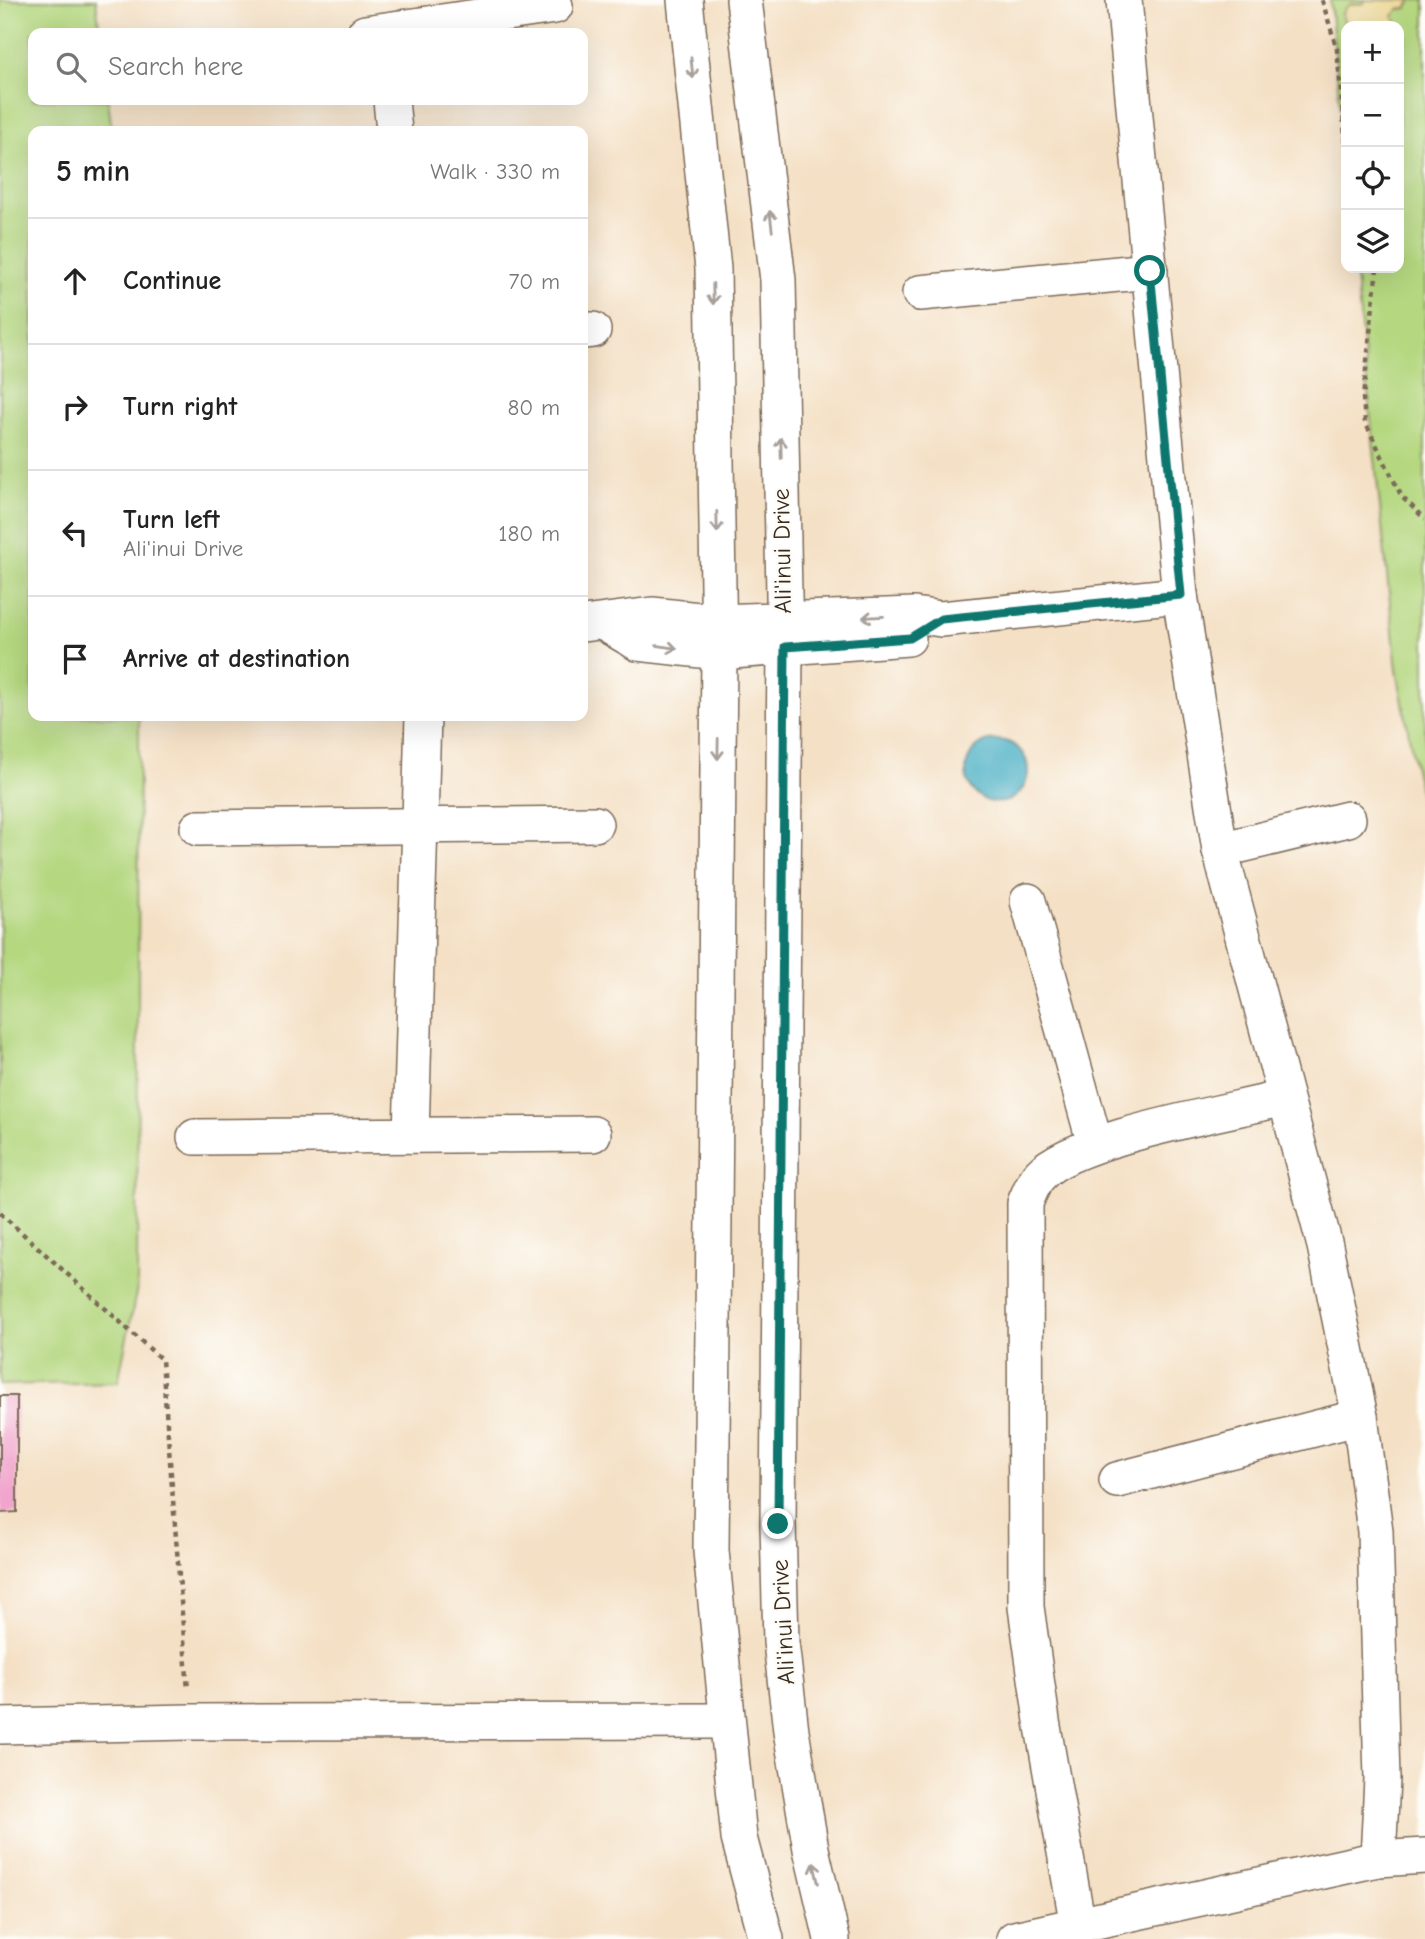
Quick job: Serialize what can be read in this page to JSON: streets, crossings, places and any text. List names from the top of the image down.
{
  "streets": {
    "street": ["Ali'inui Drive"]
  },
  "page": {
    "map_buttons": ["+", "−"],
    "search": "Search here",
    "heading": ["5 min", "Walk · 330 m"],
    "list": [
      ["Continue", "70 m"],
      ["Turn right", "80 m"],
      ["Turn left", "Ali'inui Drive", "180 m"],
      "Arrive at destination"
    ]
  }
}
